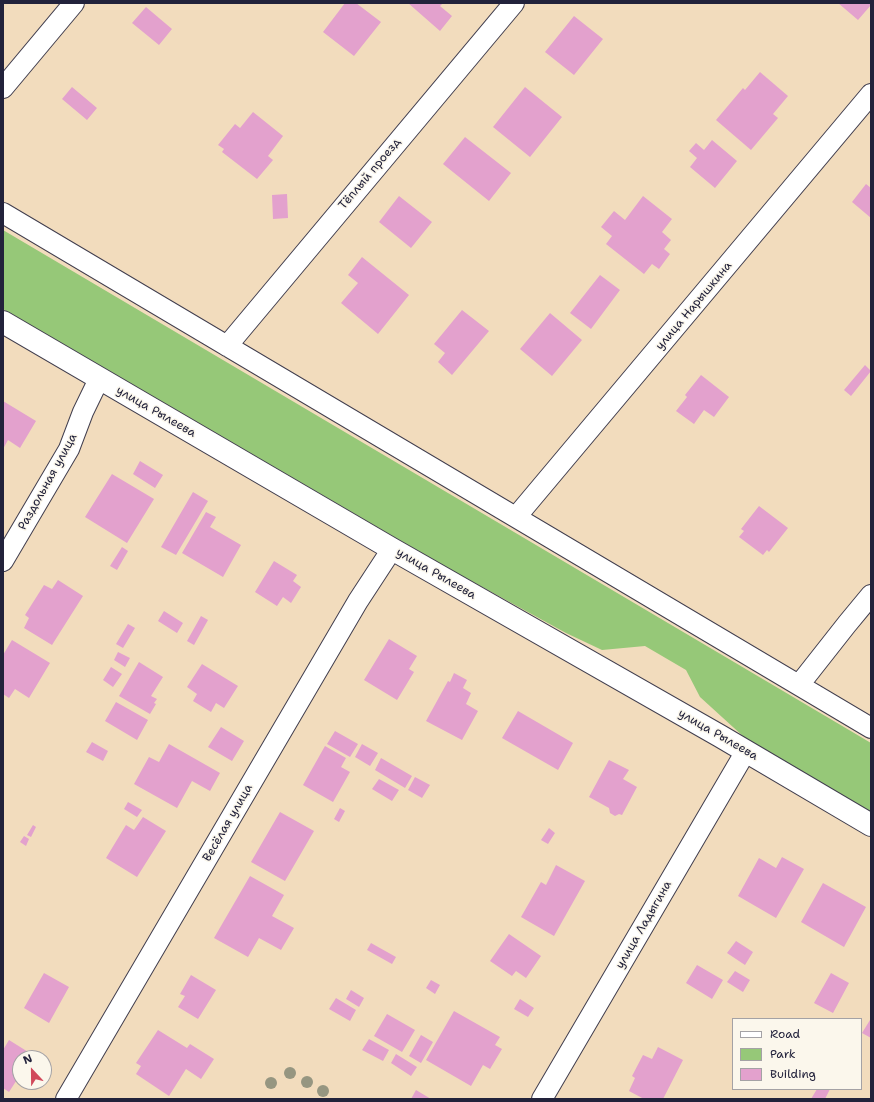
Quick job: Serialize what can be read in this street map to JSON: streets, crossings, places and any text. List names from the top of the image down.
{
  "streets": {
    "street": [
      "Тёплый проезд",
      "улица Нарышкина",
      "улица Рылеева",
      "Раздольная улица",
      "Весёлая улица",
      "улица Ладыгина"
    ]
  },
  "crossings": [
    ["улица Рылеева", "Раздольная улица"],
    ["улица Рылеева", "Весёлая улица"],
    ["улица Рылеева", "улица Ладыгина"]
  ],
  "legend": ["Road", "Park", "Building"],
  "north": "top"
}
